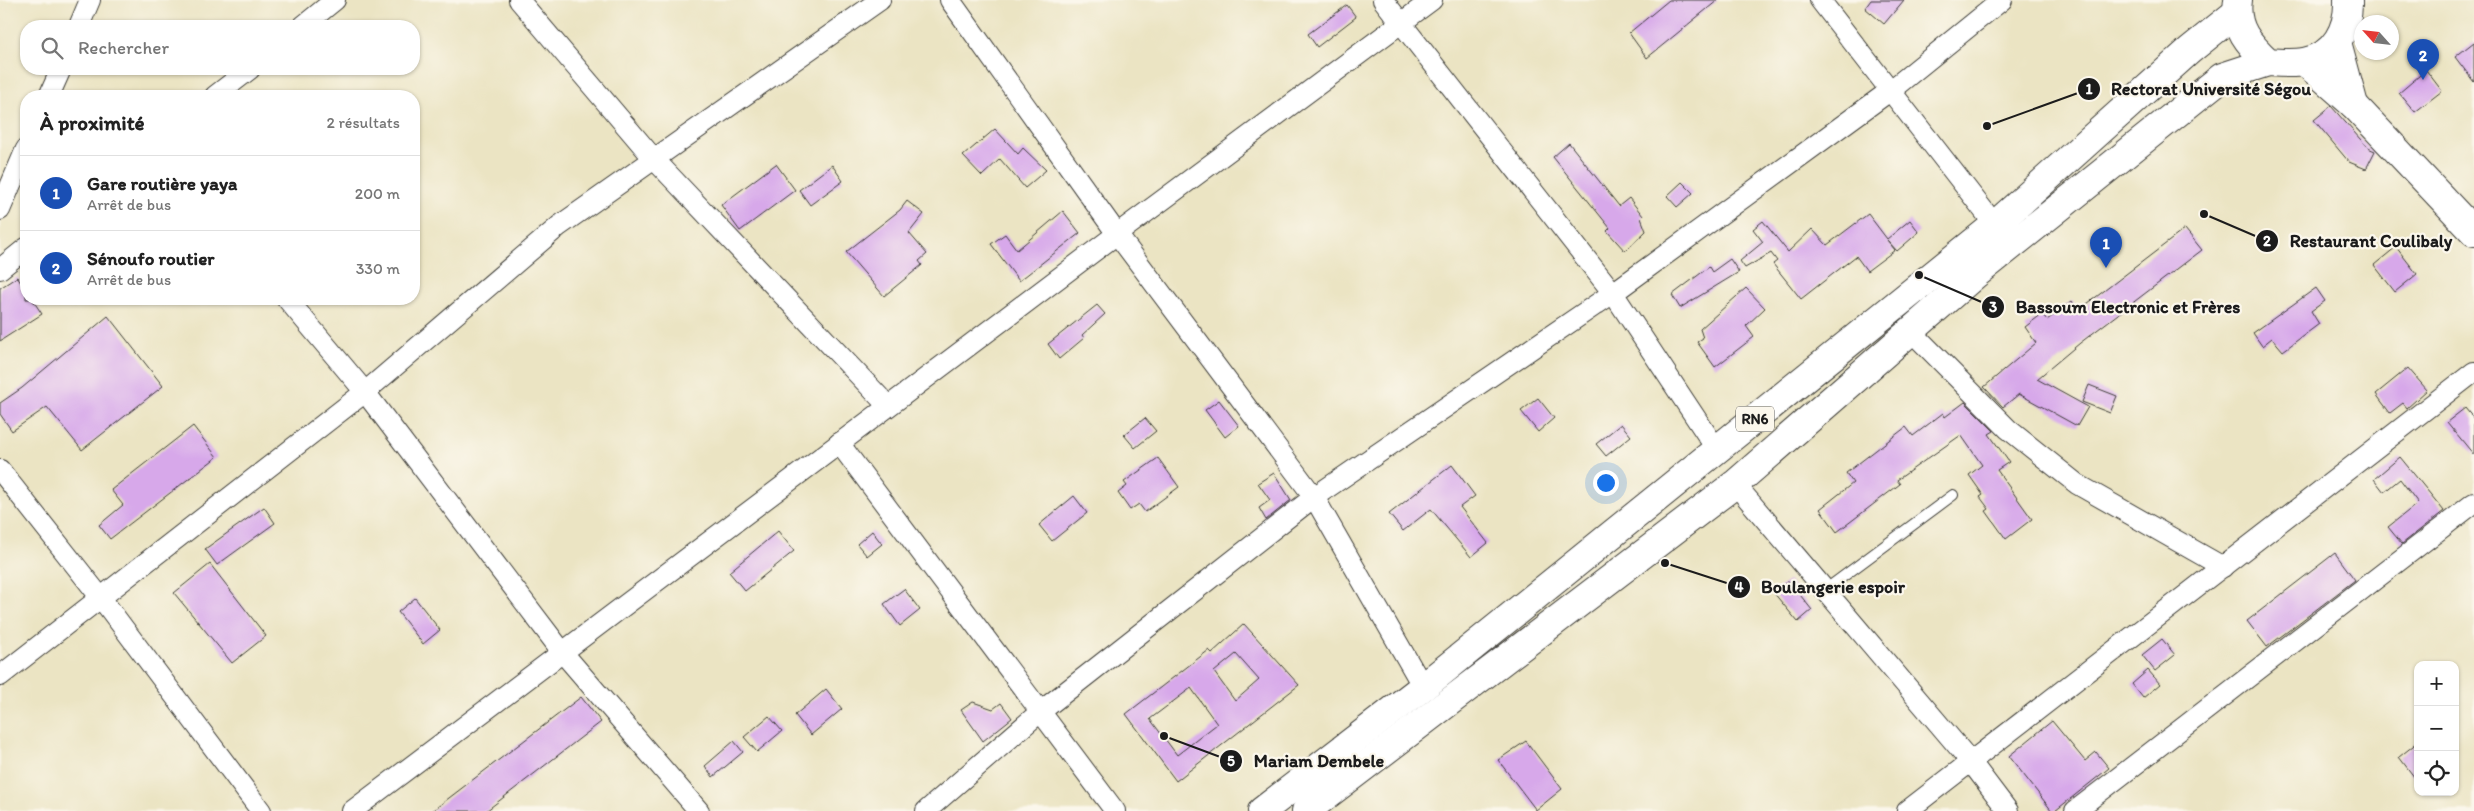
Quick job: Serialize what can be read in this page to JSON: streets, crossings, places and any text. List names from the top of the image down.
{
  "streets": {
    "main road": ["RN6"]
  },
  "places": [
    "Rectorat Université Ségou",
    "Restaurant Coulibaly",
    "Bassoum Electronic et Frères",
    "Boulangerie espoir",
    "Mariam Dembele"
  ],
  "north": "top left",
  "page": {
    "search": "Rechercher",
    "pins": ["2", "1"],
    "heading": ["À proximité", "2 résultats"],
    "list": [
      {
        "mark": "1",
        "name": "Gare routière yaya",
        "note": "Arrêt de bus",
        "value": "200 m"
      },
      {
        "mark": "2",
        "name": "Sénoufo routier",
        "note": "Arrêt de bus",
        "value": "330 m"
      }
    ],
    "map_buttons": ["+", "−"]
  }
}
